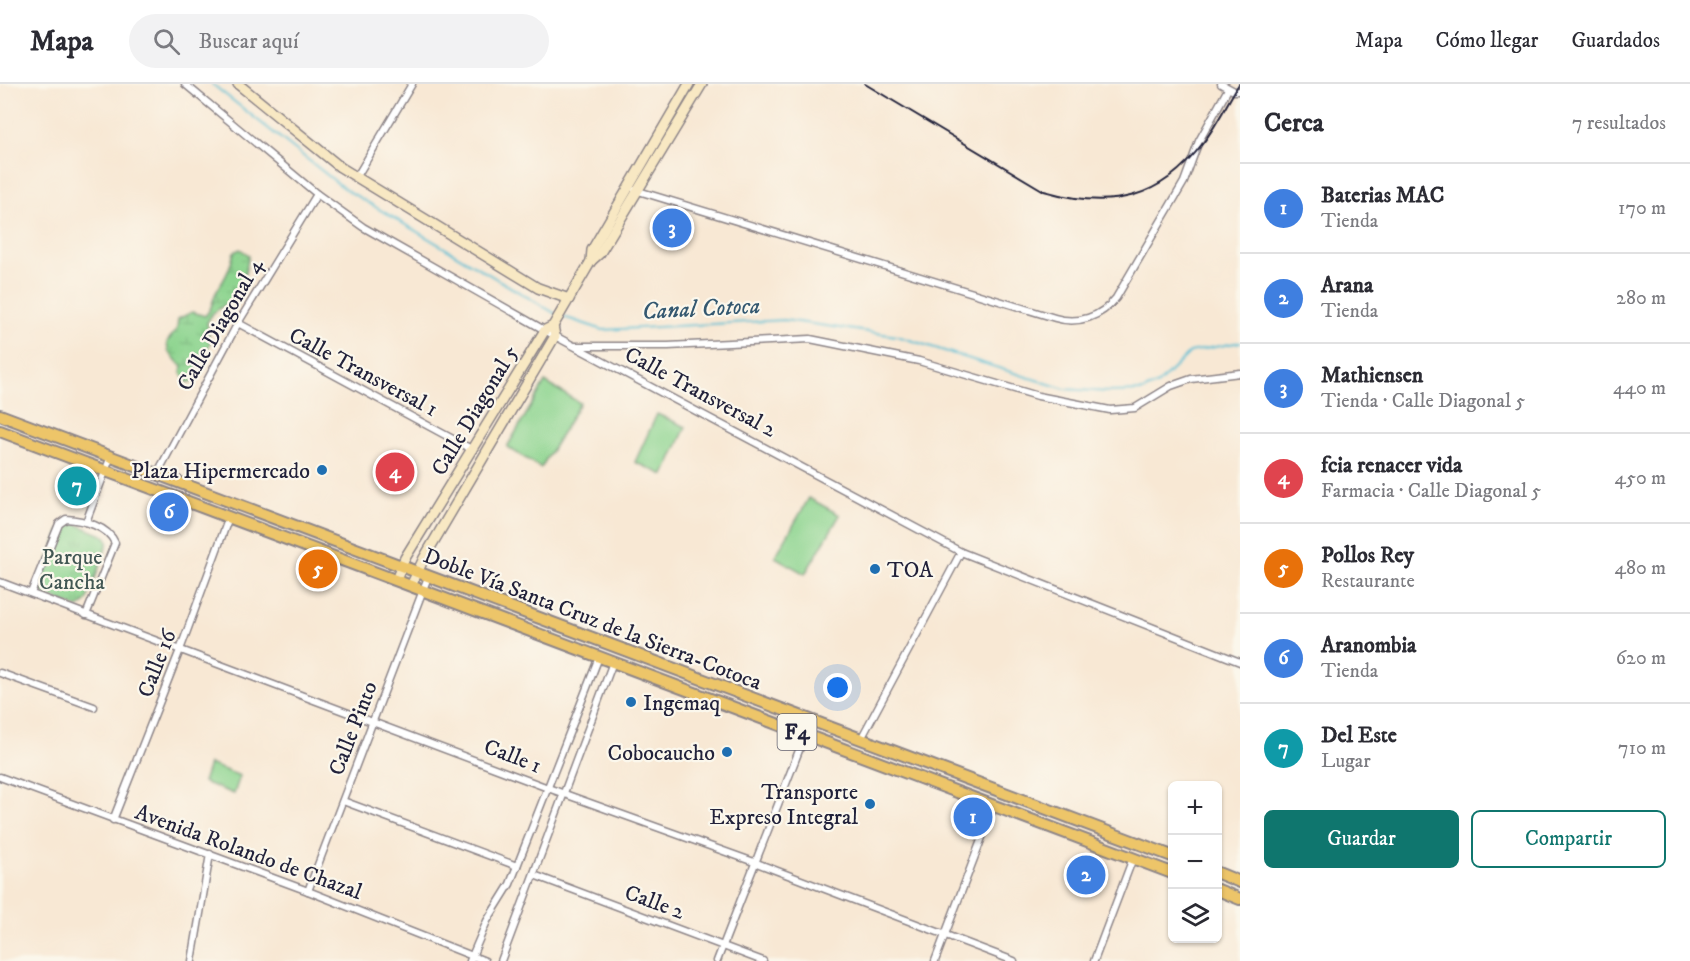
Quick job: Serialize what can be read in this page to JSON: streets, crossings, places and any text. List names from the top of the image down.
{
  "streets": {
    "highway": ["Doble Vía Santa Cruz de la Sierra-Cotoca", "F4"],
    "street": [
      "Calle Diagonal 4",
      "Calle Transversal 1",
      "Calle Transversal 2",
      "Calle Diagonal 5",
      "Calle 16",
      "Calle Pinto",
      "Calle 1",
      "Avenida Rolando de Chazal",
      "Calle 2"
    ]
  },
  "crossings": [
    ["Calle Diagonal 4", "Calle Transversal 1"],
    ["Calle Diagonal 4", "Calle Transversal 2"],
    ["Calle Diagonal 4", "Doble Vía Santa Cruz de la Sierra-Cotoca"],
    ["Calle Transversal 1", "Calle Diagonal 5"],
    ["Calle Transversal 2", "Calle Diagonal 5"],
    ["Calle Diagonal 5", "Doble Vía Santa Cruz de la Sierra-Cotoca"],
    ["Calle Diagonal 5", "Calle Pinto"],
    ["Doble Vía Santa Cruz de la Sierra-Cotoca", "Calle 16"],
    ["Doble Vía Santa Cruz de la Sierra-Cotoca", "Calle Pinto"],
    ["Doble Vía Santa Cruz de la Sierra-Cotoca", "F4"],
    ["Calle 16", "F4"],
    ["Calle 16", "Calle 1"],
    ["Calle 16", "Avenida Rolando de Chazal"],
    ["Calle Pinto", "Calle 1"],
    ["Calle Pinto", "Avenida Rolando de Chazal"]
  ],
  "water": ["Canal Cotoca"],
  "parks": ["Parque Cancha"],
  "places": [
    "Plaza Hipermercado",
    "TOA",
    "Ingemaq",
    "Cobocaucho",
    "Transporte Expreso Integral"
  ],
  "page": {
    "header": "Mapa",
    "search": "Buscar aquí",
    "nav": ["Mapa", "Cómo llegar", "Guardados"],
    "heading": ["Cerca", "7 resultados"],
    "list": [
      {
        "mark": "1",
        "name": "Baterias MAC",
        "note": "Tienda",
        "value": "170 m"
      },
      {
        "mark": "2",
        "name": "Arana",
        "note": "Tienda",
        "value": "280 m"
      },
      {
        "mark": "3",
        "name": "Mathiensen",
        "note": "Tienda · Calle Diagonal 5",
        "value": "440 m"
      },
      {
        "mark": "4",
        "name": "fcia renacer vida",
        "note": "Farmacia · Calle Diagonal 5",
        "value": "450 m"
      },
      {
        "mark": "5",
        "name": "Pollos Rey",
        "note": "Restaurante",
        "value": "480 m"
      },
      {
        "mark": "6",
        "name": "Aranombia",
        "note": "Tienda",
        "value": "620 m"
      },
      {
        "mark": "7",
        "name": "Del Este",
        "note": "Lugar",
        "value": "710 m"
      }
    ],
    "pins": [
      "3",
      "4",
      "7",
      "6",
      "5",
      "1",
      "2"
    ],
    "map_buttons": ["+", "−"],
    "buttons": ["Guardar", "Compartir"]
  }
}
